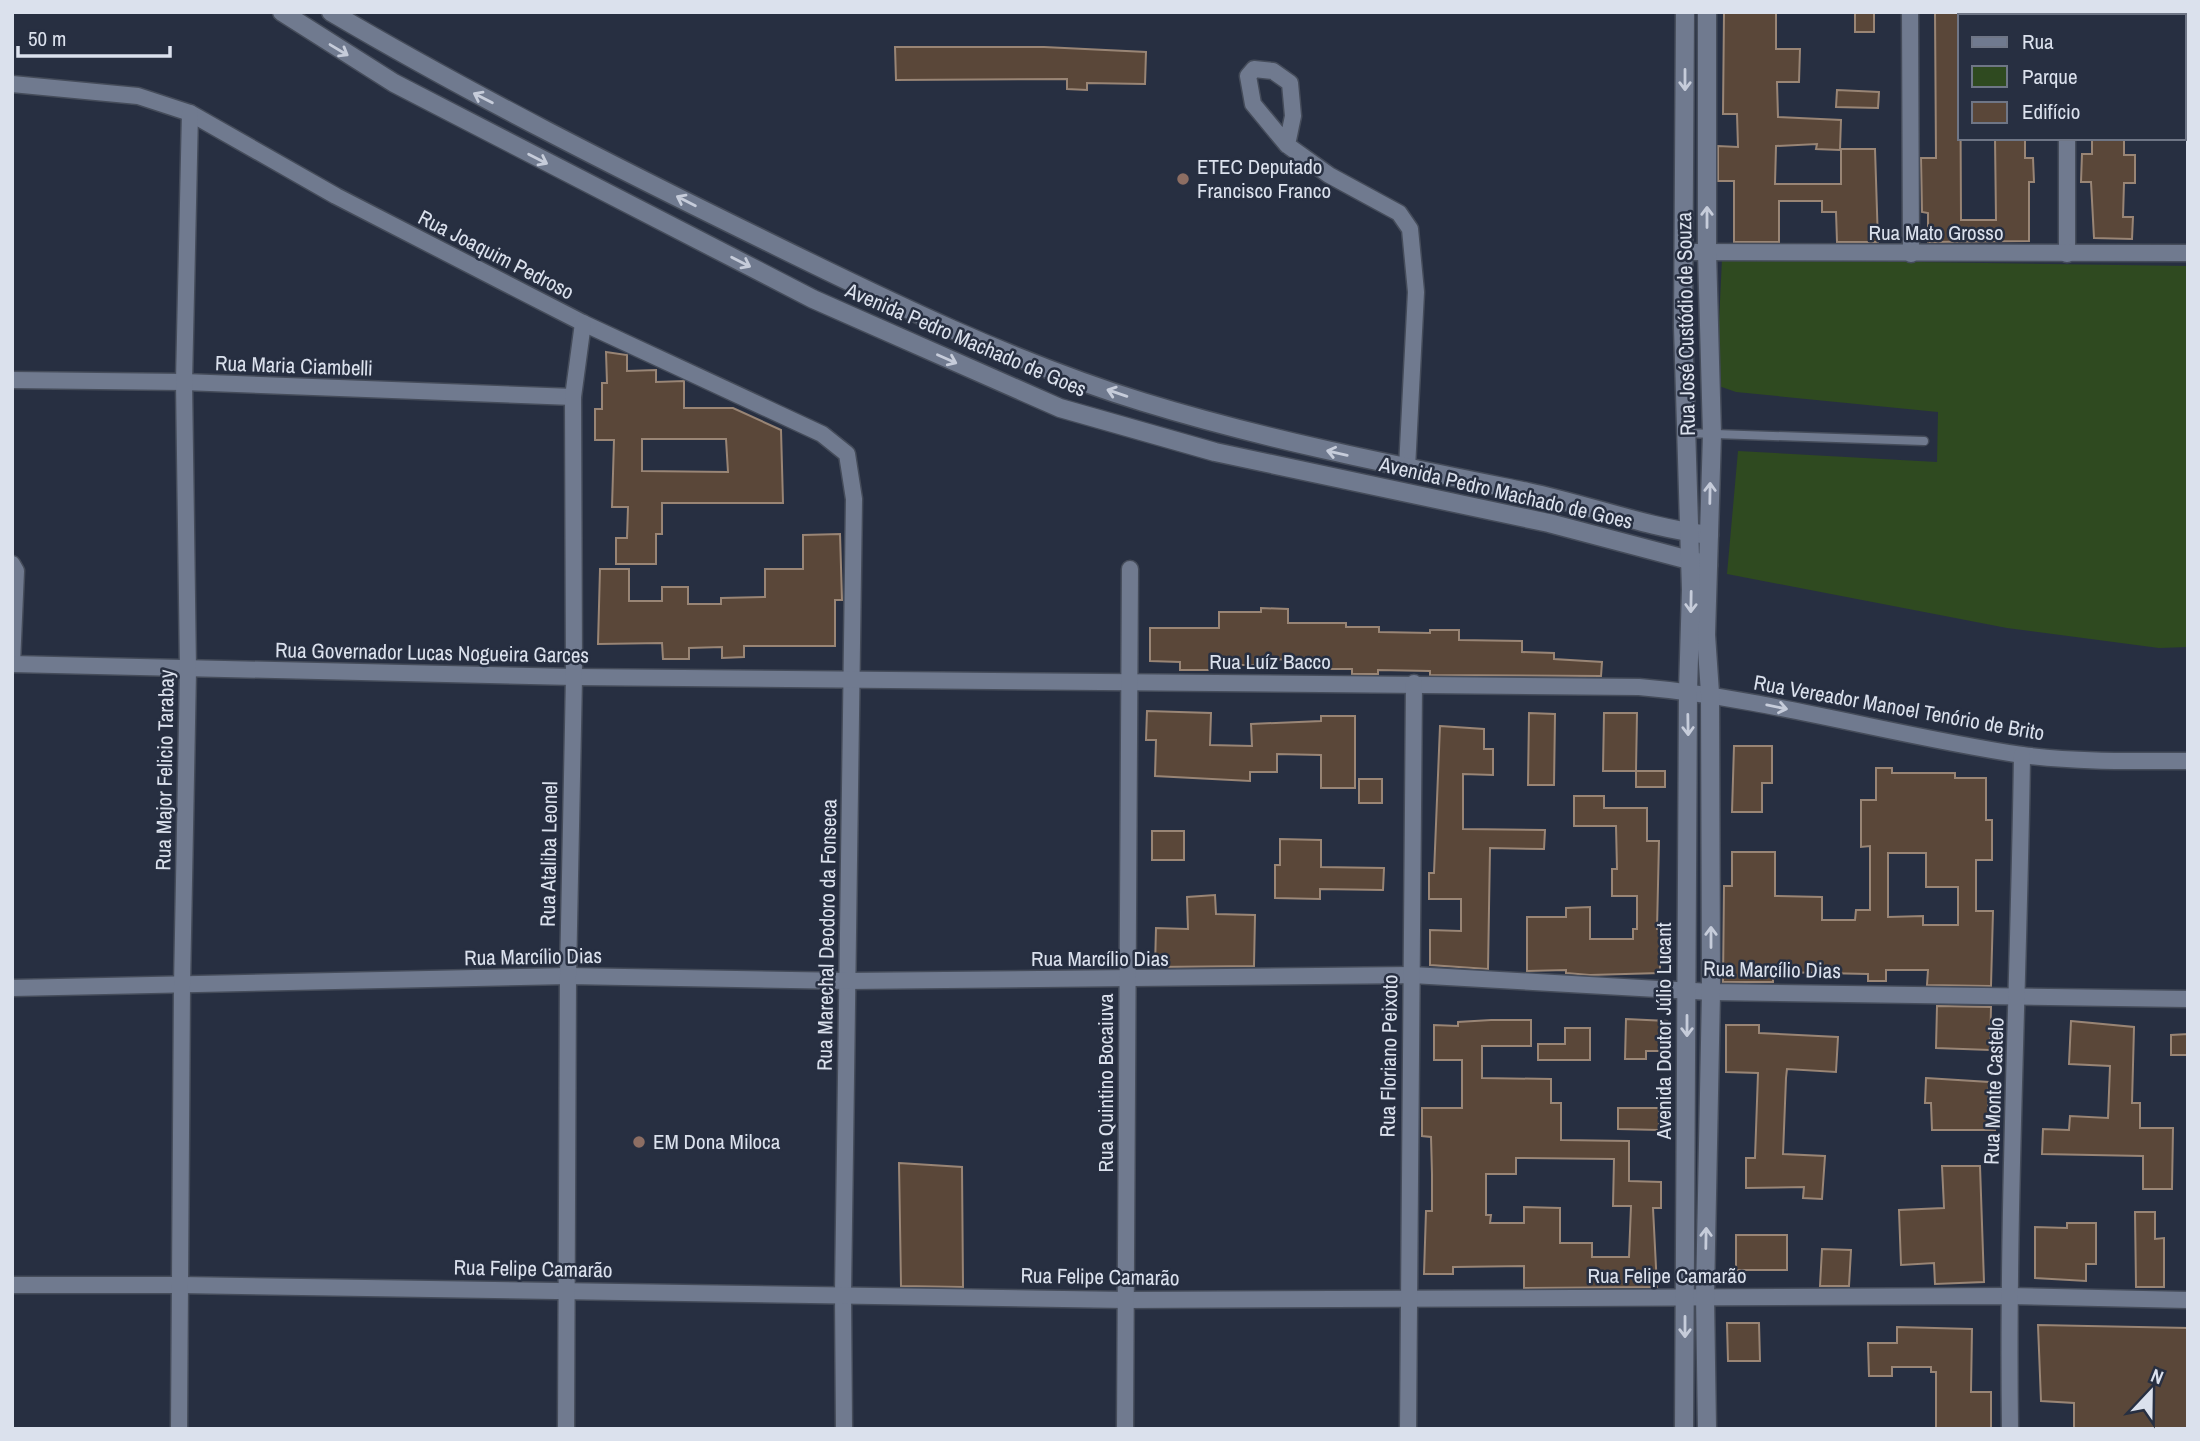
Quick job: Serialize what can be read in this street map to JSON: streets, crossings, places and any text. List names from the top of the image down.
{
  "streets": {
    "street": [
      "Rua Mato Grosso",
      "Rua Joaquim Pedroso",
      "Rua José Custódio de Souza",
      "Avenida Pedro Machado de Goes",
      "Rua Maria Ciambelli",
      "Rua Governador Lucas Nogueira Garces",
      "Rua Luíz Bacco",
      "Rua Vereador Manoel Tenório de Brito",
      "Rua Major Felicio Tarabay",
      "Rua Ataliba Leonel",
      "Rua Marechal Deodoro da Fonseca",
      "Rua Marcílio Dias",
      "Avenida Doutor Júlio Lucant",
      "Rua Floriano Peixoto",
      "Rua Quintino Bocaiuva",
      "Rua Monte Castelo",
      "Rua Felipe Camarão"
    ]
  },
  "crossings": [
    ["Rua Mato Grosso", "Rua José Custódio de Souza"],
    ["Rua Joaquim Pedroso", "Rua Major Felicio Tarabay"],
    ["Rua Joaquim Pedroso", "Rua Ataliba Leonel"],
    ["Rua Joaquim Pedroso", "Rua Marechal Deodoro da Fonseca"],
    ["Rua José Custódio de Souza", "Avenida Pedro Machado de Goes"],
    ["Rua José Custódio de Souza", "Avenida Doutor Júlio Lucant"],
    ["Rua Maria Ciambelli", "Rua Major Felicio Tarabay"],
    ["Rua Maria Ciambelli", "Rua Ataliba Leonel"],
    ["Rua Governador Lucas Nogueira Garces", "Rua Luíz Bacco"],
    ["Rua Governador Lucas Nogueira Garces", "Rua Major Felicio Tarabay"],
    ["Rua Governador Lucas Nogueira Garces", "Rua Ataliba Leonel"],
    ["Rua Governador Lucas Nogueira Garces", "Rua Marechal Deodoro da Fonseca"],
    ["Rua Luíz Bacco", "Rua Vereador Manoel Tenório de Brito"],
    ["Rua Luíz Bacco", "Rua Marechal Deodoro da Fonseca"],
    ["Rua Luíz Bacco", "Avenida Doutor Júlio Lucant"],
    ["Rua Luíz Bacco", "Rua Floriano Peixoto"],
    ["Rua Luíz Bacco", "Rua Quintino Bocaiuva"],
    ["Rua Vereador Manoel Tenório de Brito", "Avenida Doutor Júlio Lucant"],
    ["Rua Vereador Manoel Tenório de Brito", "Rua Monte Castelo"],
    ["Rua Major Felicio Tarabay", "Rua Marcílio Dias"],
    ["Rua Major Felicio Tarabay", "Rua Felipe Camarão"],
    ["Rua Ataliba Leonel", "Rua Marcílio Dias"],
    ["Rua Ataliba Leonel", "Rua Felipe Camarão"],
    ["Rua Marechal Deodoro da Fonseca", "Rua Marcílio Dias"],
    ["Rua Marechal Deodoro da Fonseca", "Rua Felipe Camarão"],
    ["Rua Marcílio Dias", "Avenida Doutor Júlio Lucant"],
    ["Rua Marcílio Dias", "Rua Floriano Peixoto"],
    ["Rua Marcílio Dias", "Rua Quintino Bocaiuva"],
    ["Rua Marcílio Dias", "Rua Monte Castelo"],
    ["Avenida Doutor Júlio Lucant", "Rua Felipe Camarão"],
    ["Rua Floriano Peixoto", "Rua Felipe Camarão"],
    ["Rua Quintino Bocaiuva", "Rua Felipe Camarão"],
    ["Rua Monte Castelo", "Rua Felipe Camarão"]
  ],
  "one_way": ["Rua Vereador Manoel Tenório de Brito"],
  "places": ["ETEC Deputado Francisco Franco", "EM Dona Miloca"],
  "legend": ["Rua", "Parque", "Edifício"],
  "scale_bar": "50 m",
  "north": "top"
}
